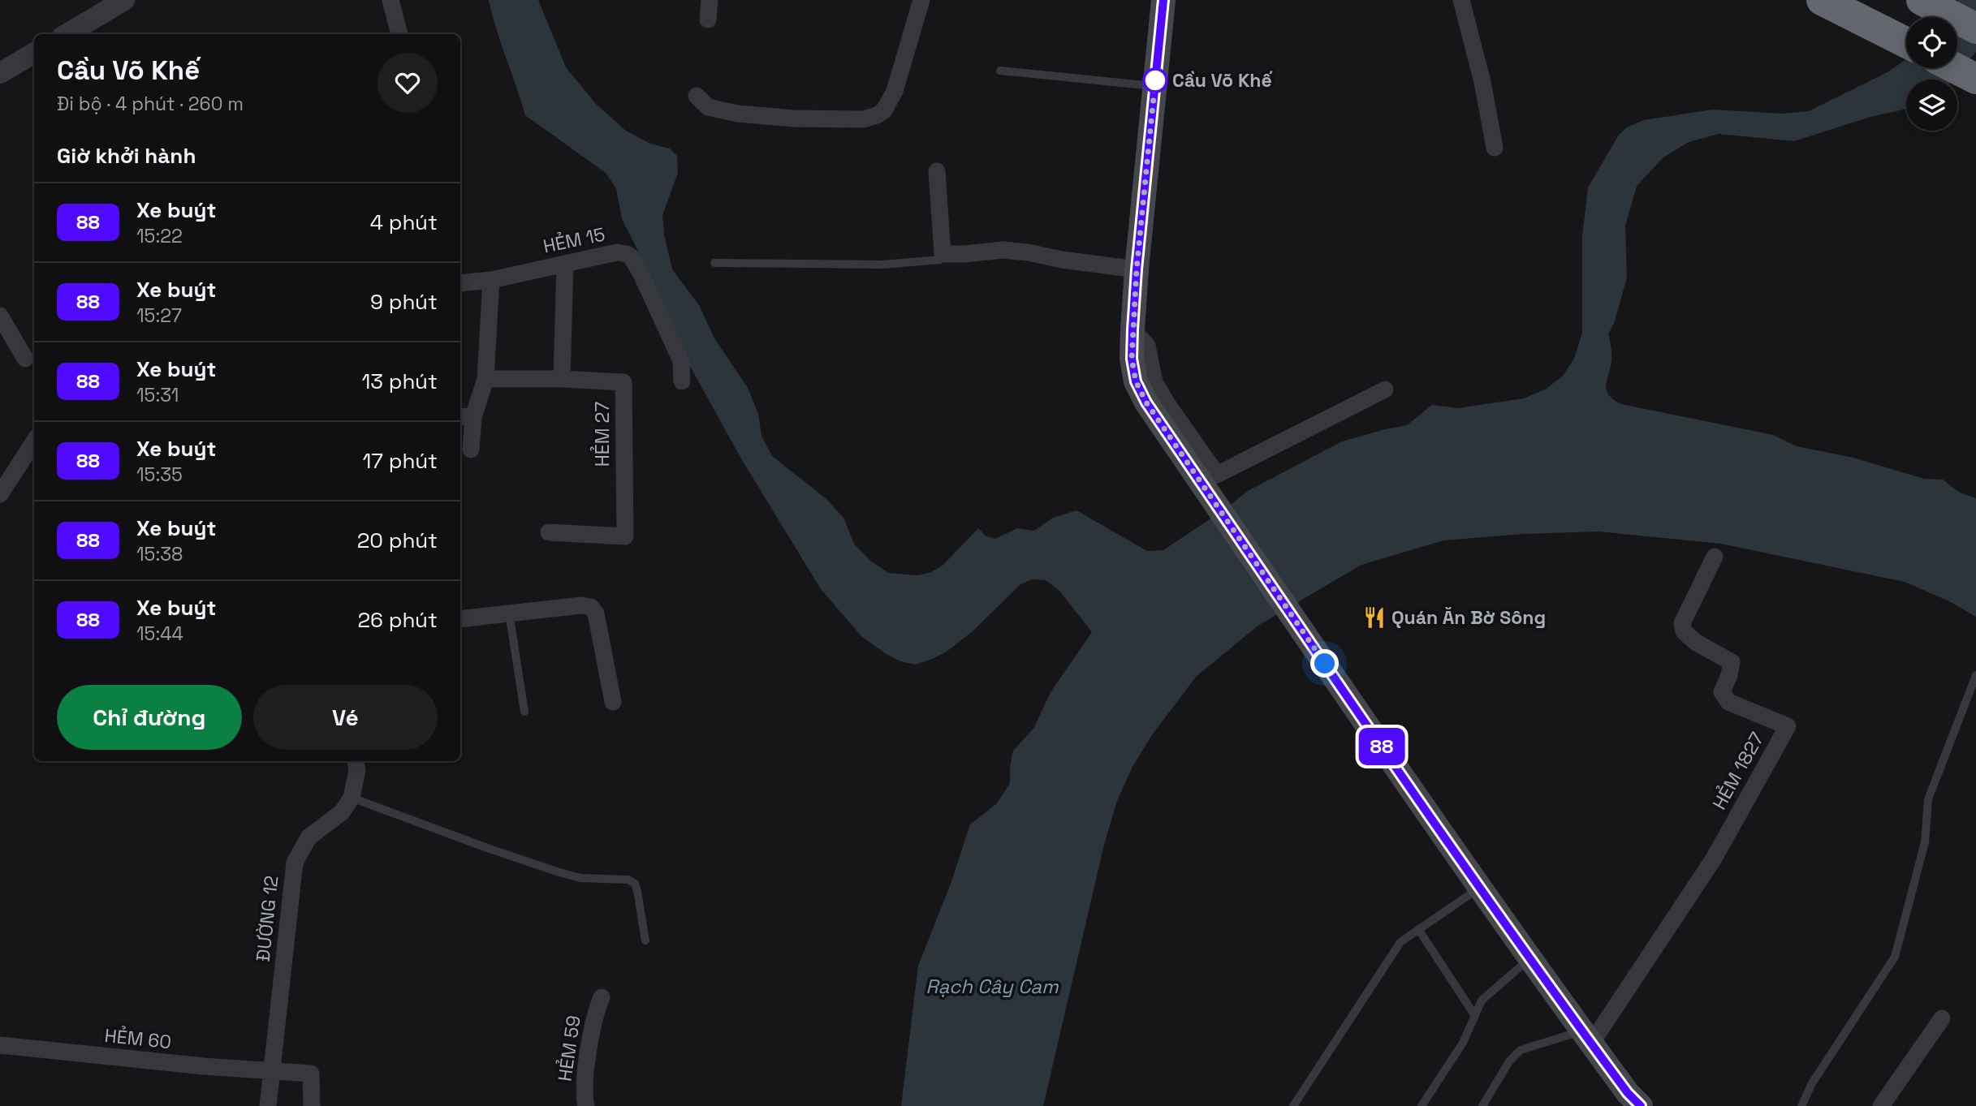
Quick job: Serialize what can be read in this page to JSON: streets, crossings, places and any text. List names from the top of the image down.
{
  "streets": {
    "street": [
      "HẺM 15",
      "HẺM 27",
      "HẺM 1827",
      "ĐƯỜNG 12",
      "HẺM 60",
      "HẺM 59"
    ]
  },
  "crossings": [
    ["ĐƯỜNG 12", "HẺM 60"]
  ],
  "water": ["Rạch Cây Cam"],
  "places": {
    "other": ["Cầu Võ Khế"],
    "restaurant": ["Quán Ăn Bờ Sông"]
  },
  "lines": ["bus line 88"],
  "page": {
    "on_map": "88",
    "heading": [
      ["Cầu Võ Khế", "Đi bộ · 4 phút · 260 m"],
      "Giờ khởi hành"
    ],
    "list": [
      {
        "mark": "88",
        "name": "Xe buýt",
        "note": "15:22",
        "value": "4 phút"
      },
      {
        "mark": "88",
        "name": "Xe buýt",
        "note": "15:27",
        "value": "9 phút"
      },
      {
        "mark": "88",
        "name": "Xe buýt",
        "note": "15:31",
        "value": "13 phút"
      },
      {
        "mark": "88",
        "name": "Xe buýt",
        "note": "15:35",
        "value": "17 phút"
      },
      {
        "mark": "88",
        "name": "Xe buýt",
        "note": "15:38",
        "value": "20 phút"
      },
      {
        "mark": "88",
        "name": "Xe buýt",
        "note": "15:44",
        "value": "26 phút"
      }
    ],
    "buttons": ["Chỉ đường", "Vé"]
  }
}
